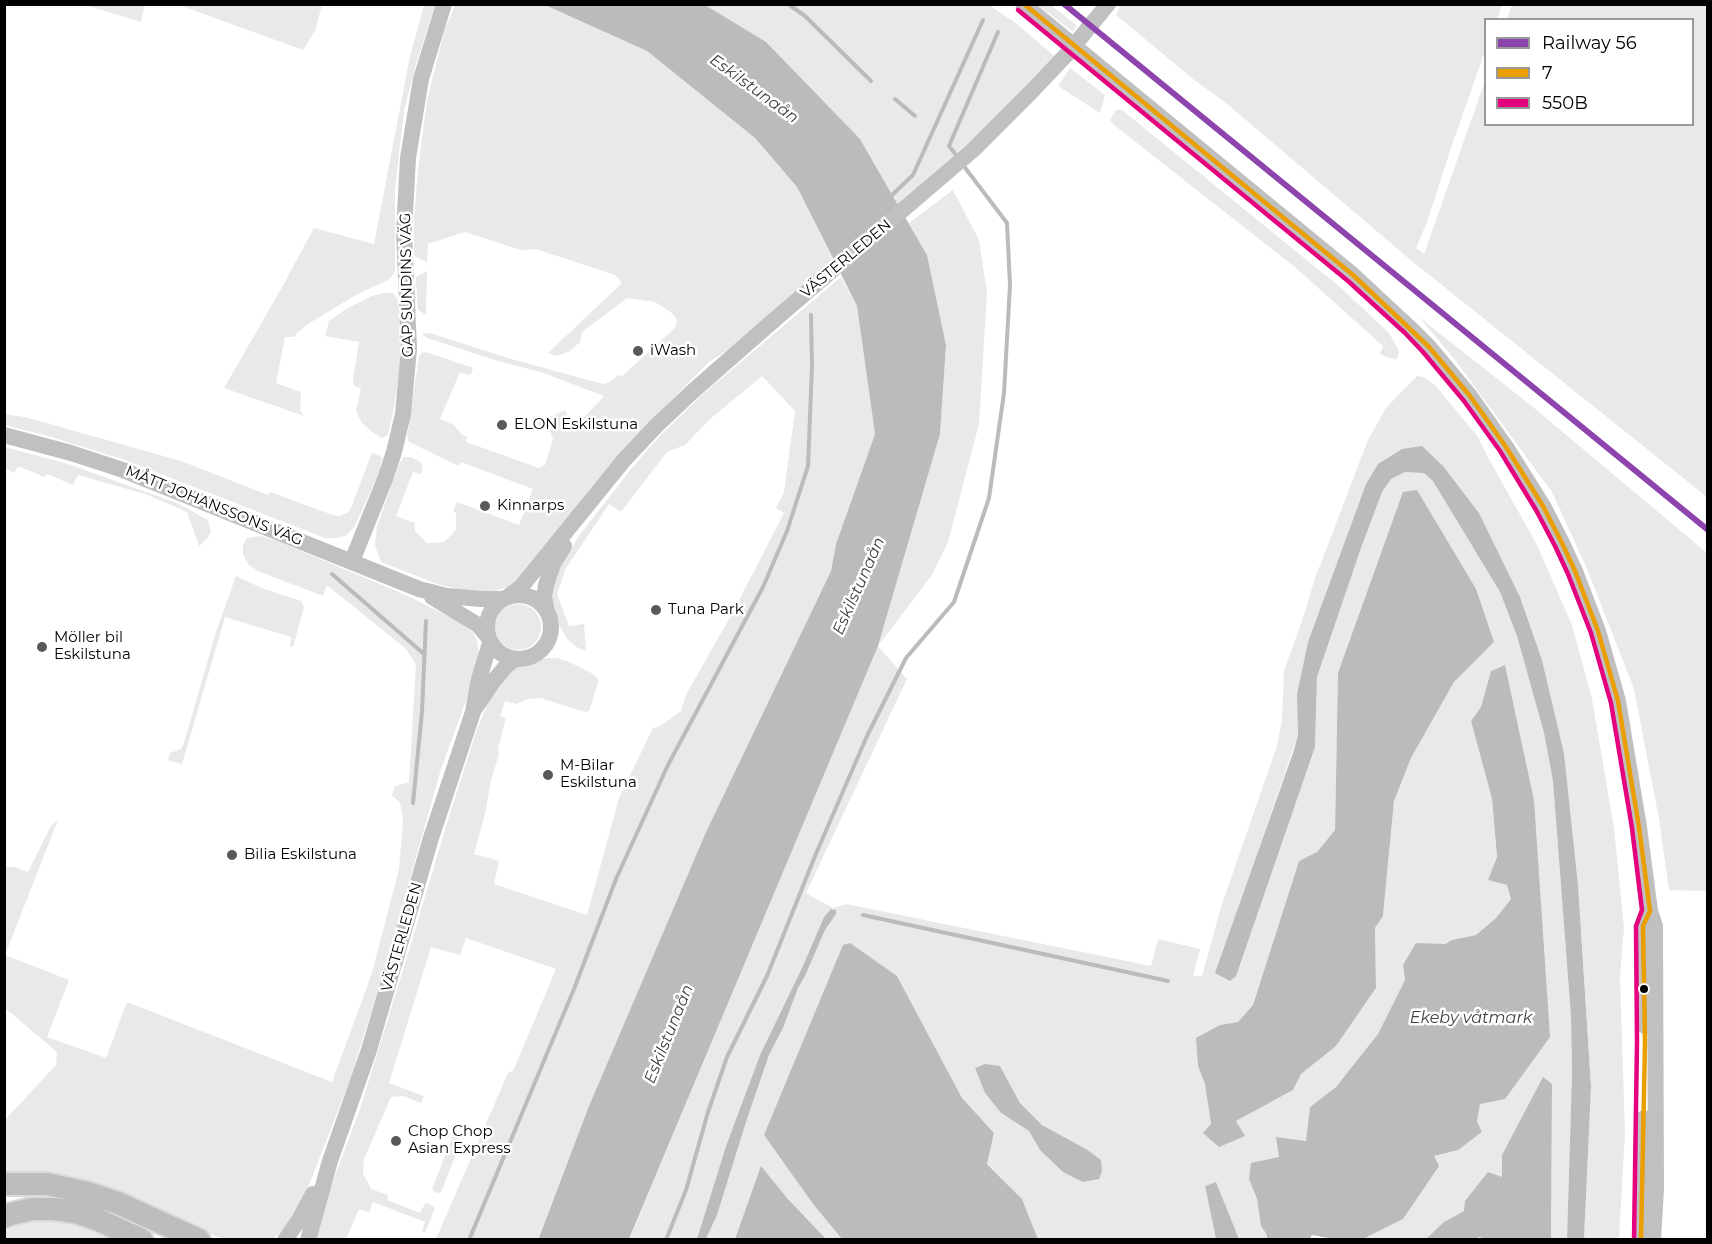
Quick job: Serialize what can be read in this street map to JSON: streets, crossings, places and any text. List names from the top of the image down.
{
  "streets": {
    "main road": ["VÄSTERLEDEN", "GAP SUNDINS VÄG", "MÅTT JOHANSSONS VÄG"]
  },
  "crossings": [
    ["VÄSTERLEDEN", "MÅTT JOHANSSONS VÄG"],
    ["GAP SUNDINS VÄG", "MÅTT JOHANSSONS VÄG"]
  ],
  "water": ["Eskilstunaån", "Ekeby våtmark"],
  "places": [
    "iWash",
    "ELON Eskilstuna",
    "Kinnarps",
    "Tuna Park",
    "Möller bil Eskilstuna",
    "M-Bilar Eskilstuna",
    "Bilia Eskilstuna",
    "Chop Chop Asian Express"
  ],
  "lines": ["rail line 56", "transit line 7", "transit line 550B"],
  "legend": ["Railway 56", "7", "550B"]
}
